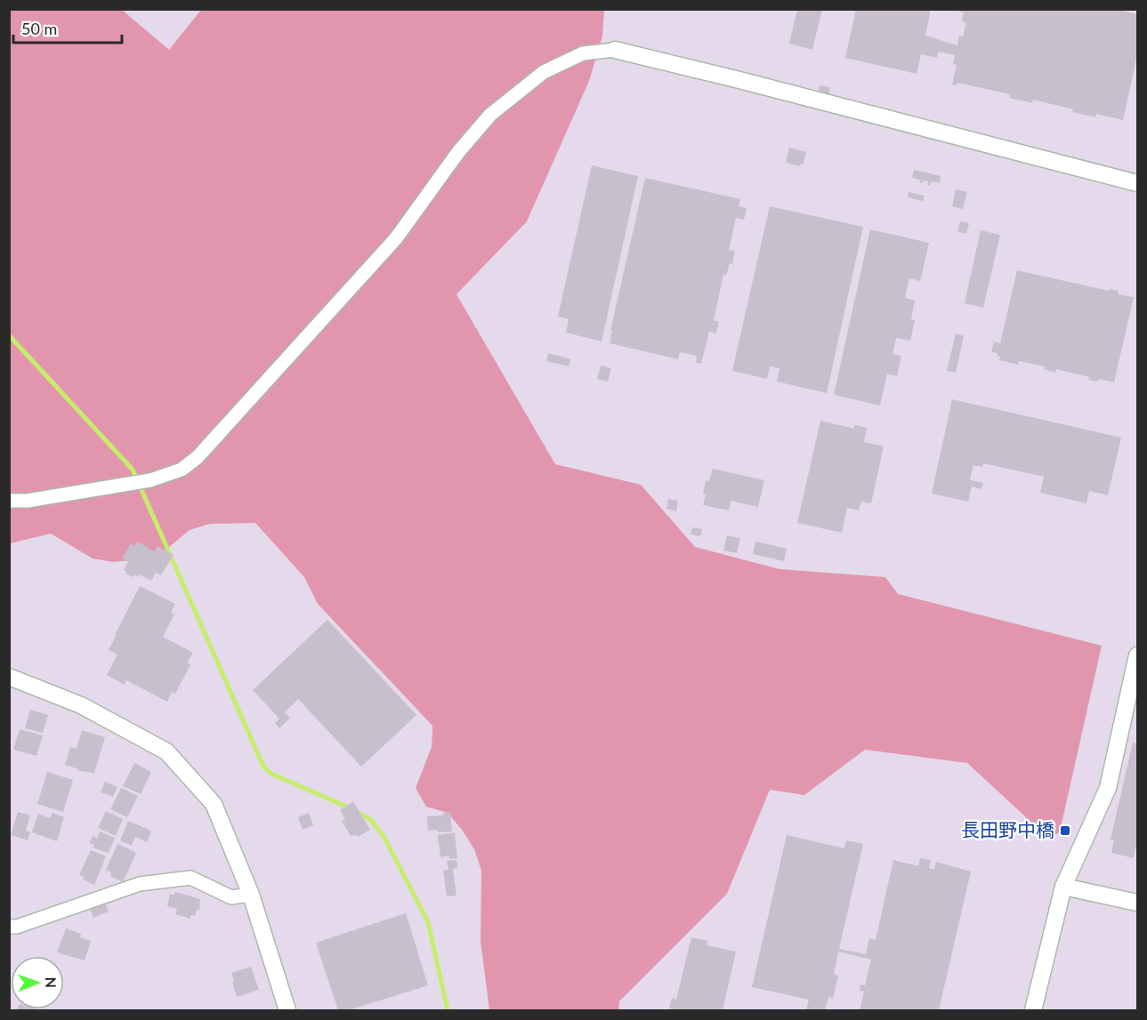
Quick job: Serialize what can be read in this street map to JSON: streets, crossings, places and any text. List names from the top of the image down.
{
  "places": {
    "transit": ["長田野中橋"]
  },
  "scale_bar": "50 m",
  "north": "right"
}
